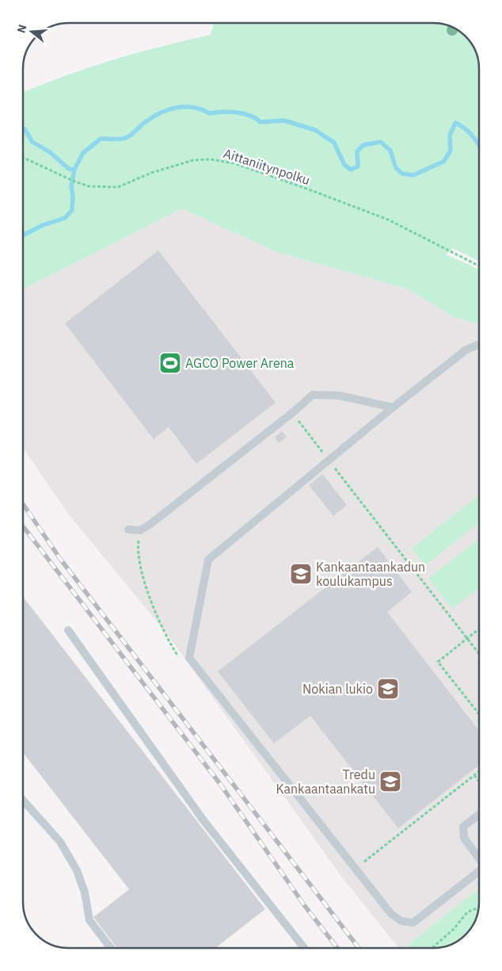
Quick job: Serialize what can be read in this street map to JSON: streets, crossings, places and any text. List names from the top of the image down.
{
  "streets": {
    "path": ["Aittaniitynpolku"]
  },
  "places": {
    "sports": ["AGCO Power Arena"],
    "school or university": ["Kankaantaankadun koulukampus", "Nokian lukio", "Tredu Kankaantaankatu"]
  },
  "north": "left"
}
